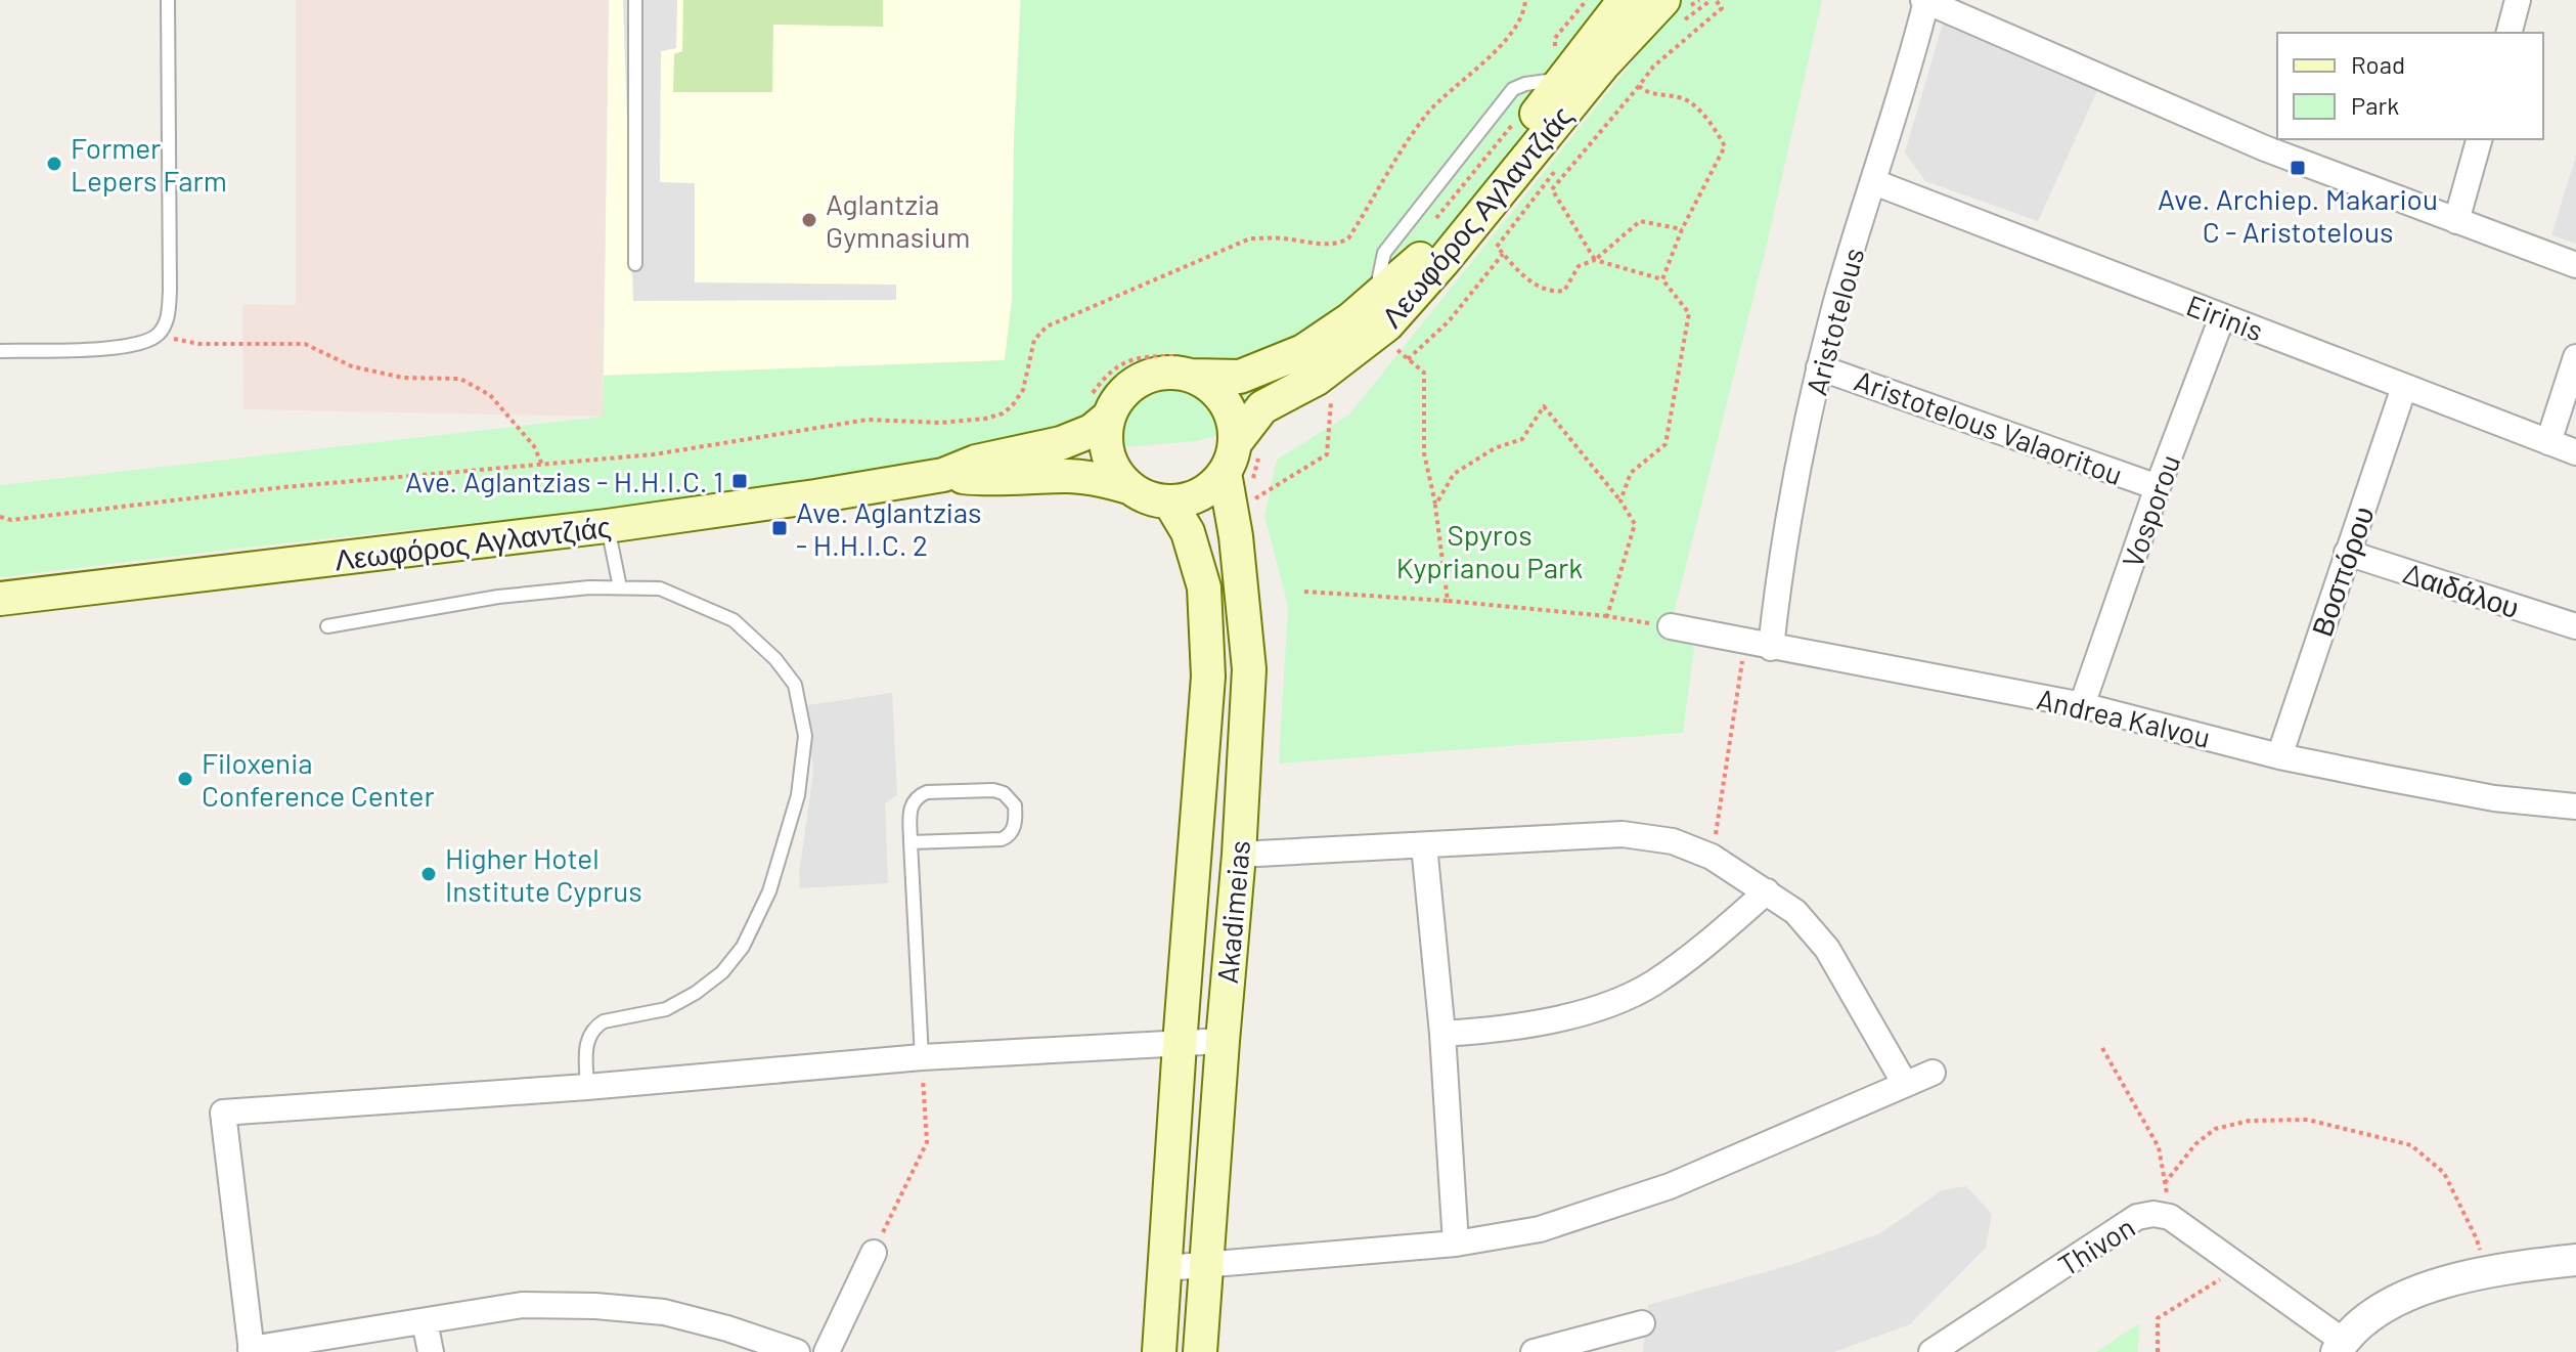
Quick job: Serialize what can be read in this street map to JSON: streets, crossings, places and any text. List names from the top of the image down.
{
  "streets": {
    "main road": ["Λεωφόρος Αγλαντζιάς", "Akadimeias"],
    "street": [
      "Eirinis",
      "Aristotelous",
      "Aristotelous Valaoritou",
      "Vosporou",
      "Βοσπόρου",
      "Δαιδάλου",
      "Andrea Kalvou",
      "Thivon"
    ]
  },
  "crossings": [
    ["Λεωφόρος Αγλαντζιάς", "Akadimeias"],
    ["Eirinis", "Aristotelous"],
    ["Eirinis", "Vosporou"],
    ["Eirinis", "Βοσπόρου"],
    ["Aristotelous", "Aristotelous Valaoritou"],
    ["Aristotelous", "Andrea Kalvou"],
    ["Aristotelous Valaoritou", "Vosporou"],
    ["Vosporou", "Andrea Kalvou"],
    ["Βοσπόρου", "Δαιδάλου"],
    ["Βοσπόρου", "Andrea Kalvou"]
  ],
  "parks": ["Spyros Kyprianou Park"],
  "places": {
    "other": [
      "Former Lepers Farm",
      "Aglantzia Gymnasium",
      "Filoxenia Conference Center",
      "Higher Hotel Institute Cyprus"
    ],
    "transit": ["Ave. Archiep. Makariou C - Aristotelous", "Ave. Aglantzias - H.H.I.C. 1", "Ave. Aglantzias - H.H.I.C. 2"]
  },
  "legend": ["Road", "Park"]
}
